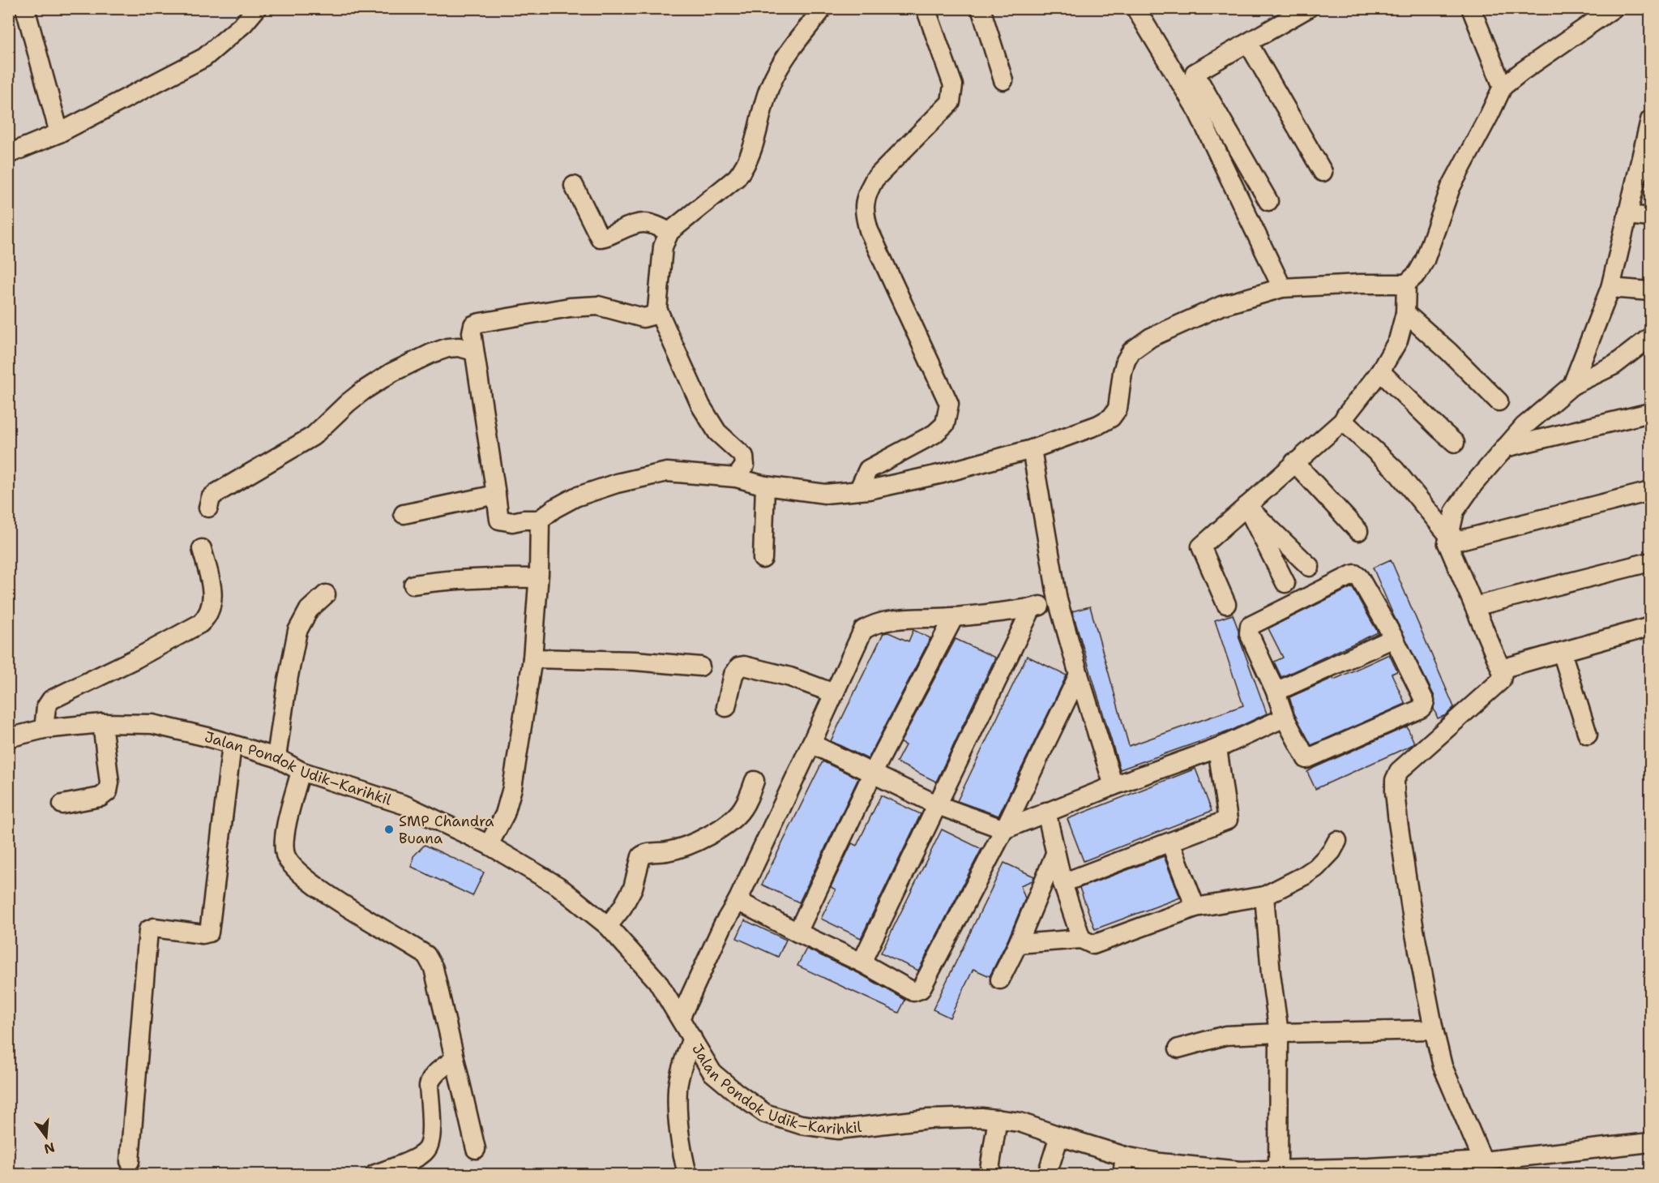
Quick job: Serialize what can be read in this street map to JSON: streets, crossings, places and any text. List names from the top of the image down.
{
  "streets": {
    "street": ["Jalan Pondok Udik–Karihkil"]
  },
  "places": ["SMP Chandra Buana"],
  "north": "bottom"
}
